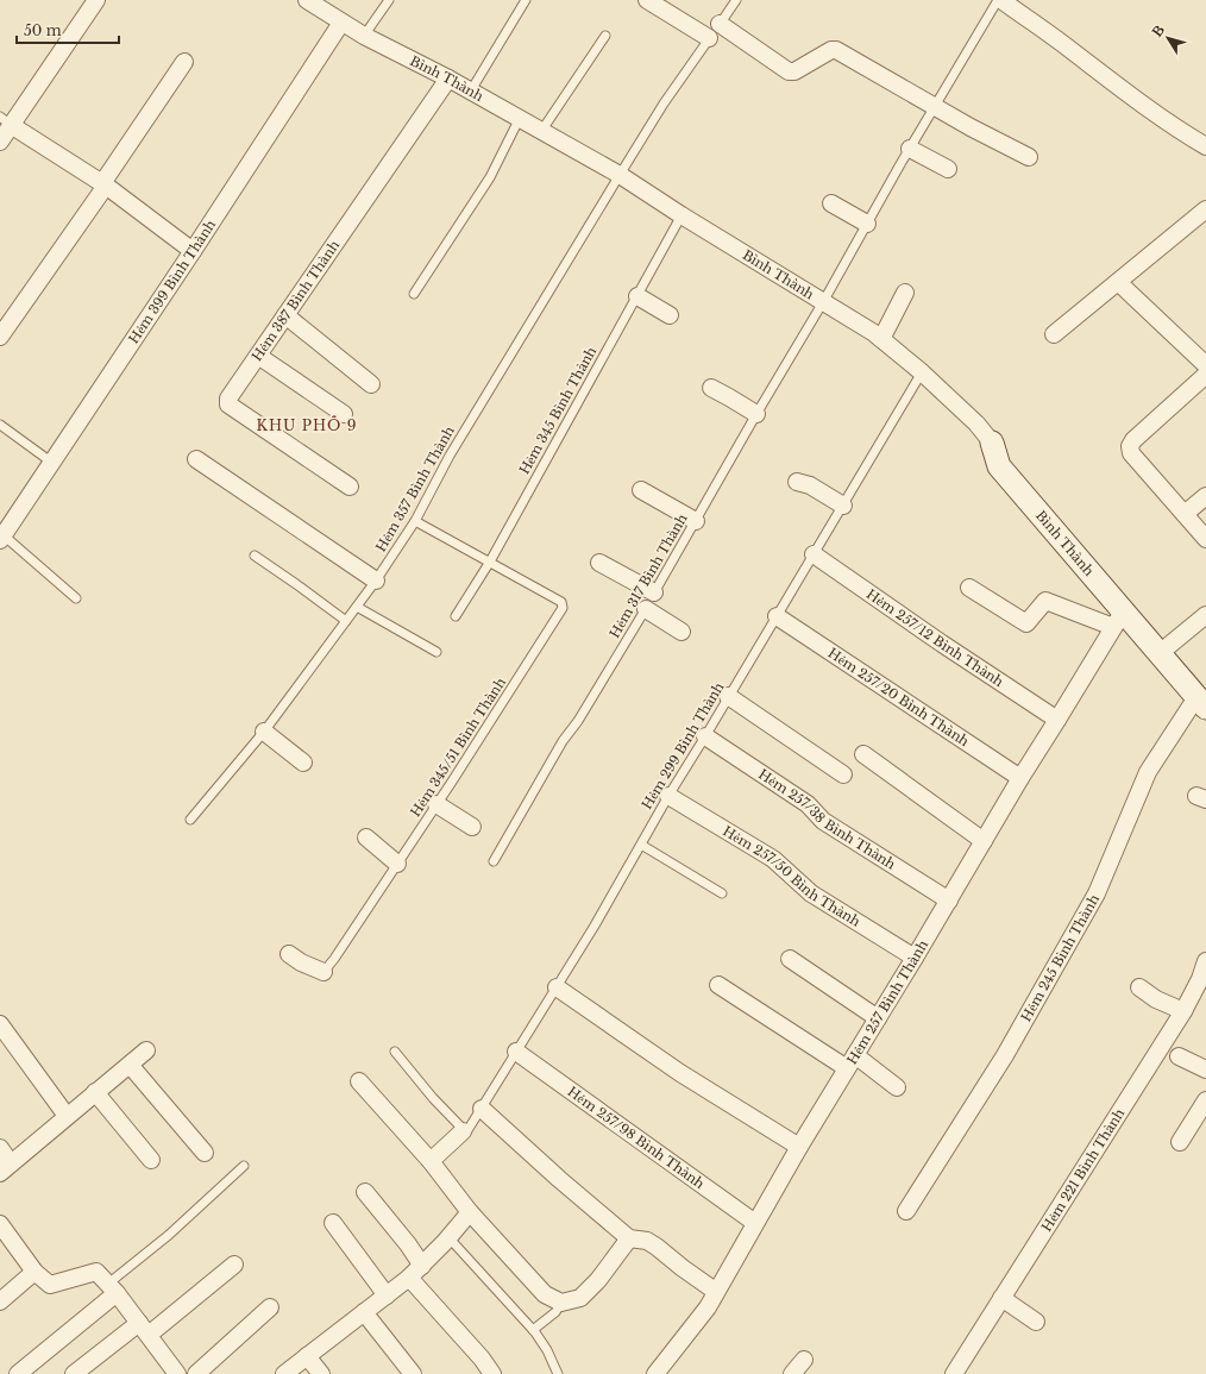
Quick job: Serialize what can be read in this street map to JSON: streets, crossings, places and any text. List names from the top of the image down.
{
  "streets": {
    "street": [
      "Bình Thành",
      "Hẻm 399 Bình Thành",
      "Hẻm 387 Bình Thành",
      "Hẻm 257/12 Bình Thành",
      "Hẻm 257/20 Bình Thành",
      "Hẻm 257/38 Bình Thành",
      "Hẻm 257/50 Bình Thành",
      "Hẻm 245 Bình Thành",
      "Hẻm 257 Bình Thành",
      "Hẻm 257/98 Bình Thành",
      "Hẻm 221 Bình Thành"
    ],
    "lane": [
      "Hẻm 345 Bình Thành",
      "Hẻm 357 Bình Thành",
      "Hẻm 317 Bình Thành",
      "Hẻm 299 Bình Thành",
      "Hẻm 345/51 Bình Thành"
    ]
  },
  "crossings": [
    ["Bình Thành", "Hẻm 399 Bình Thành"],
    ["Bình Thành", "Hẻm 387 Bình Thành"],
    ["Bình Thành", "Hẻm 345 Bình Thành"],
    ["Bình Thành", "Hẻm 357 Bình Thành"],
    ["Bình Thành", "Hẻm 317 Bình Thành"],
    ["Bình Thành", "Hẻm 299 Bình Thành"],
    ["Bình Thành", "Hẻm 245 Bình Thành"],
    ["Bình Thành", "Hẻm 257 Bình Thành"],
    ["Hẻm 345 Bình Thành", "Hẻm 345/51 Bình Thành"],
    ["Hẻm 357 Bình Thành", "Hẻm 345/51 Bình Thành"],
    ["Hẻm 257/12 Bình Thành", "Hẻm 299 Bình Thành"],
    ["Hẻm 257/12 Bình Thành", "Hẻm 257 Bình Thành"],
    ["Hẻm 257/20 Bình Thành", "Hẻm 299 Bình Thành"],
    ["Hẻm 257/20 Bình Thành", "Hẻm 257 Bình Thành"],
    ["Hẻm 299 Bình Thành", "Hẻm 257/38 Bình Thành"],
    ["Hẻm 299 Bình Thành", "Hẻm 257/50 Bình Thành"],
    ["Hẻm 299 Bình Thành", "Hẻm 257/98 Bình Thành"],
    ["Hẻm 257/38 Bình Thành", "Hẻm 257 Bình Thành"],
    ["Hẻm 257/50 Bình Thành", "Hẻm 257 Bình Thành"],
    ["Hẻm 257 Bình Thành", "Hẻm 257/98 Bình Thành"]
  ],
  "districts": ["KHU PHỐ 9"],
  "scale_bar": "50 m",
  "north": "top left"
}
